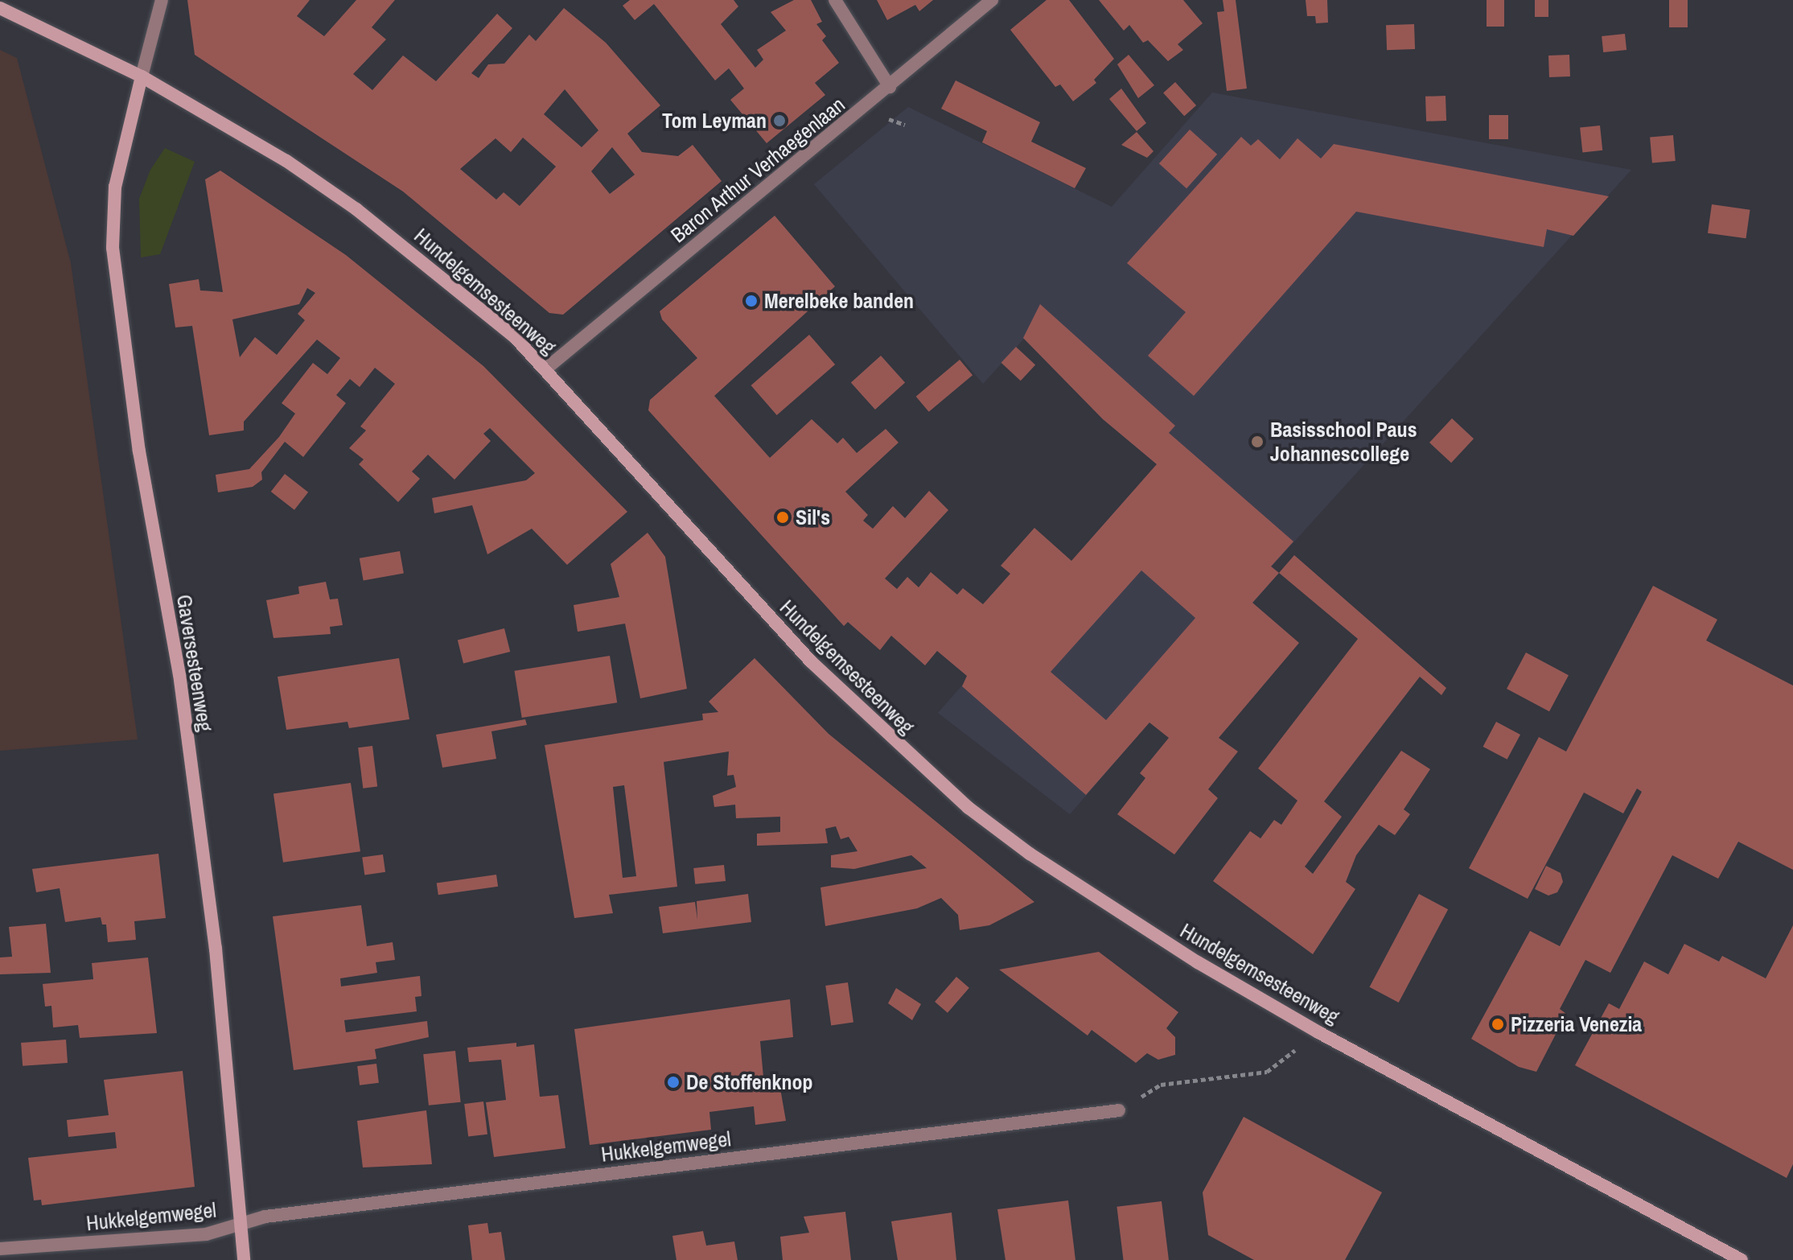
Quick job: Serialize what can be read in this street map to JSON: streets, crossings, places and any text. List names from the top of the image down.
{
  "streets": {
    "main road": ["Hundelgemsesteenweg", "Gaversesteenweg"],
    "street": ["Baron Arthur Verhaegenlaan", "Hukkelgemwegel"]
  },
  "crossings": [
    ["Baron Arthur Verhaegenlaan", "Hundelgemsesteenweg"],
    ["Hundelgemsesteenweg", "Gaversesteenweg"],
    ["Gaversesteenweg", "Hukkelgemwegel"]
  ],
  "places": [
    "Tom Leyman",
    "Merelbeke banden",
    "Basisschool Paus Johannescollege",
    "Sil's",
    "Pizzeria Venezia",
    "De Stoffenknop"
  ]
}
